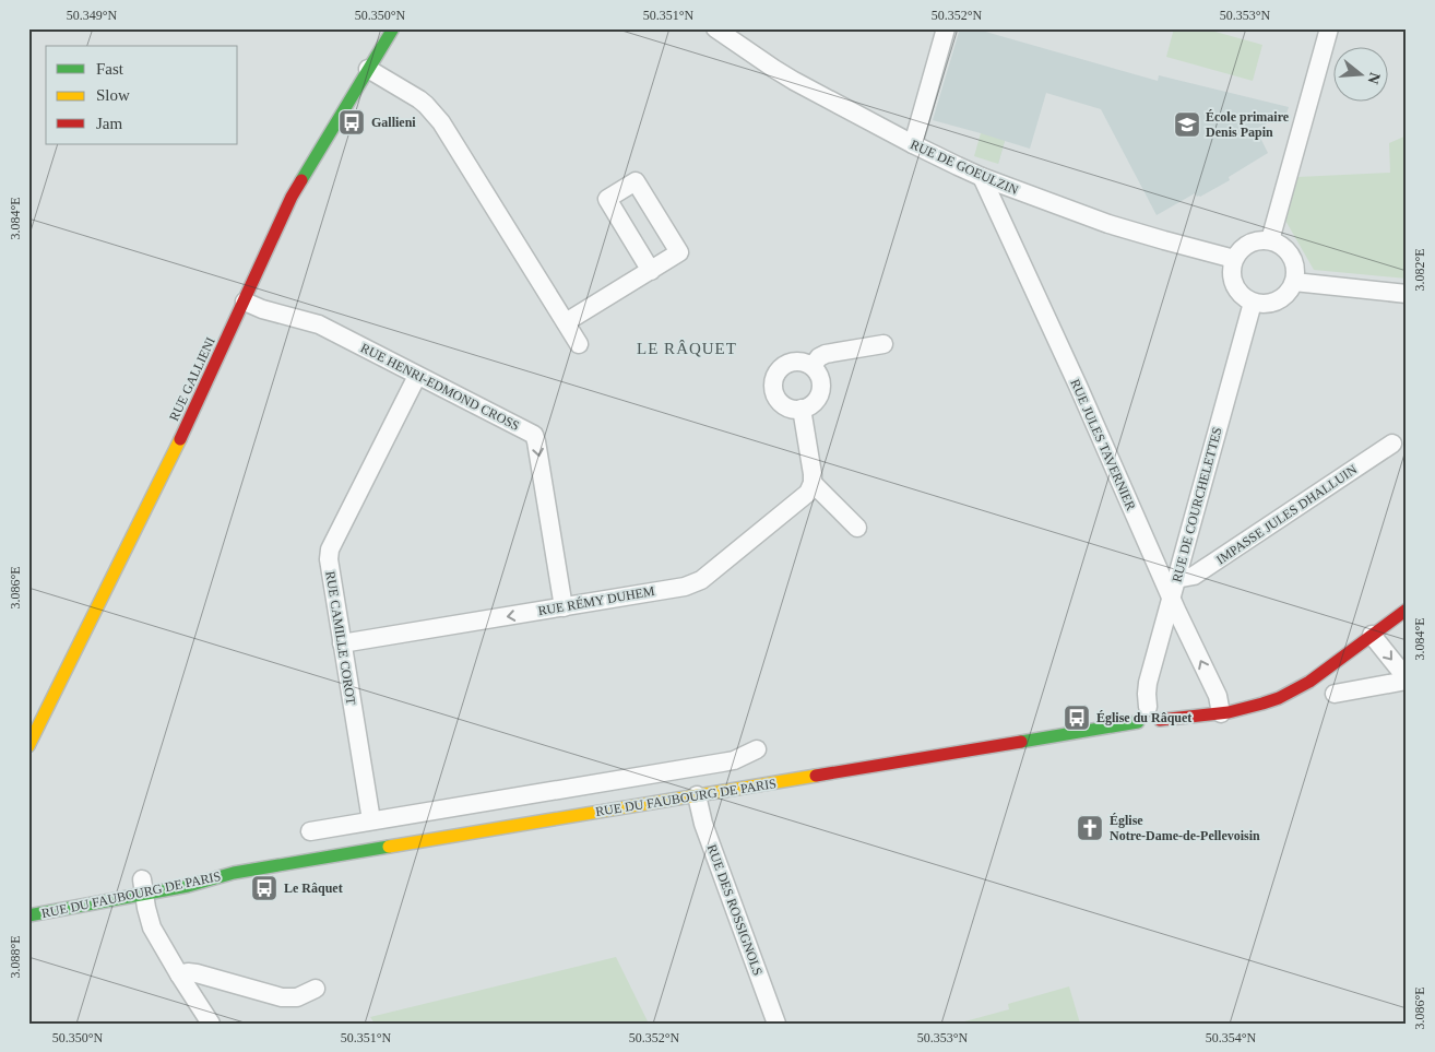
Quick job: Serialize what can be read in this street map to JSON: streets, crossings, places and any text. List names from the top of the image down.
{
  "streets": {
    "main road": ["RUE GALLIENI", "RUE DU FAUBOURG DE PARIS"],
    "street": [
      "RUE DE GOEULZIN",
      "RUE HENRI-EDMOND CROSS",
      "RUE JULES TAVERNIER",
      "RUE DE COURCHELETTES",
      "IMPASSE JULES DHALLUIN",
      "RUE RÉMY DUHEM",
      "RUE CAMILLE COROT",
      "RUE DES ROSSIGNOLS"
    ]
  },
  "crossings": [
    ["RUE DE GOEULZIN", "RUE JULES TAVERNIER"],
    ["RUE DE GOEULZIN", "RUE DE COURCHELETTES"],
    ["RUE GALLIENI", "RUE HENRI-EDMOND CROSS"],
    ["RUE HENRI-EDMOND CROSS", "RUE RÉMY DUHEM"],
    ["RUE HENRI-EDMOND CROSS", "RUE CAMILLE COROT"],
    ["RUE JULES TAVERNIER", "RUE DE COURCHELETTES"],
    ["RUE JULES TAVERNIER", "RUE DU FAUBOURG DE PARIS"],
    ["RUE DE COURCHELETTES", "IMPASSE JULES DHALLUIN"],
    ["RUE DE COURCHELETTES", "RUE DU FAUBOURG DE PARIS"],
    ["RUE RÉMY DUHEM", "RUE CAMILLE COROT"],
    ["RUE CAMILLE COROT", "RUE DU FAUBOURG DE PARIS"],
    ["RUE DU FAUBOURG DE PARIS", "RUE DES ROSSIGNOLS"]
  ],
  "one_way": ["RUE RÉMY DUHEM"],
  "districts": ["LE RÂQUET"],
  "places": {
    "bus stop": ["Gallieni", "Église du Râquet", "Le Râquet"],
    "school or university": ["École primaire Denis Papin"],
    "church": ["Église Notre-Dame-de-Pellevoisin"]
  },
  "legend": ["Fast", "Slow", "Jam"],
  "north": "right",
  "coordinates": [
    "50.349°N",
    "50.350°N",
    "50.351°N",
    "50.352°N",
    "50.353°N",
    "3.084°E",
    "3.082°E",
    "3.086°E",
    "3.088°E",
    "50.354°N"
  ]
}
